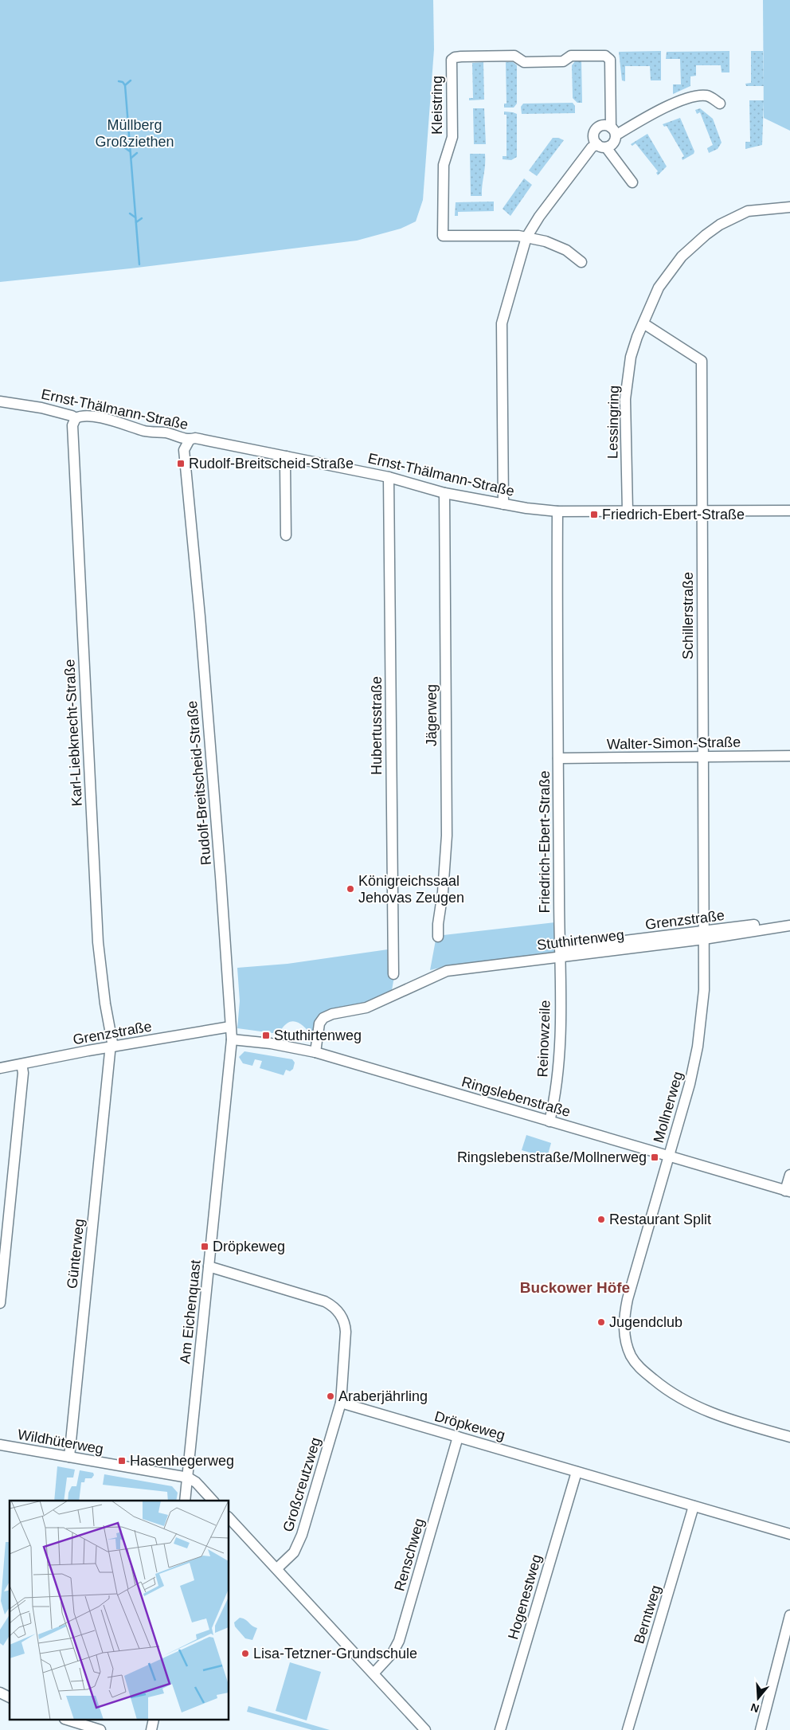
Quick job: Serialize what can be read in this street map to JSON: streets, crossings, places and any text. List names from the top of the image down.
{
  "streets": {
    "street": [
      "Kleistring",
      "Ernst-Thälmann-Straße",
      "Lessingring",
      "Schillerstraße",
      "Jägerweg",
      "Hubertusstraße",
      "Karl-Liebknecht-Straße",
      "Walter-Simon-Straße",
      "Rudolf-Breitscheid-Straße",
      "Friedrich-Ebert-Straße",
      "Grenzstraße",
      "Stuthirtenweg",
      "Reinowzeile",
      "Ringslebenstraße",
      "Mollnerweg",
      "Günterweg",
      "Am Eichenquast",
      "Dröpkeweg",
      "Wildhüterweg",
      "Großcreutzweg",
      "Renschweg",
      "Hogenestweg",
      "Berntweg"
    ]
  },
  "crossings": [
    ["Ernst-Thälmann-Straße", "Lessingring"],
    ["Ernst-Thälmann-Straße", "Schillerstraße"],
    ["Ernst-Thälmann-Straße", "Jägerweg"],
    ["Ernst-Thälmann-Straße", "Hubertusstraße"],
    ["Ernst-Thälmann-Straße", "Karl-Liebknecht-Straße"],
    ["Ernst-Thälmann-Straße", "Rudolf-Breitscheid-Straße"],
    ["Ernst-Thälmann-Straße", "Friedrich-Ebert-Straße"],
    ["Lessingring", "Schillerstraße"],
    ["Schillerstraße", "Walter-Simon-Straße"],
    ["Schillerstraße", "Grenzstraße"],
    ["Schillerstraße", "Stuthirtenweg"],
    ["Schillerstraße", "Mollnerweg"],
    ["Karl-Liebknecht-Straße", "Grenzstraße"],
    ["Karl-Liebknecht-Straße", "Günterweg"],
    ["Walter-Simon-Straße", "Friedrich-Ebert-Straße"],
    ["Rudolf-Breitscheid-Straße", "Grenzstraße"],
    ["Rudolf-Breitscheid-Straße", "Ringslebenstraße"],
    ["Rudolf-Breitscheid-Straße", "Am Eichenquast"],
    ["Friedrich-Ebert-Straße", "Stuthirtenweg"],
    ["Friedrich-Ebert-Straße", "Reinowzeile"],
    ["Grenzstraße", "Stuthirtenweg"],
    ["Grenzstraße", "Ringslebenstraße"],
    ["Grenzstraße", "Mollnerweg"],
    ["Grenzstraße", "Günterweg"],
    ["Grenzstraße", "Am Eichenquast"],
    ["Stuthirtenweg", "Reinowzeile"],
    ["Stuthirtenweg", "Ringslebenstraße"],
    ["Stuthirtenweg", "Mollnerweg"],
    ["Reinowzeile", "Ringslebenstraße"],
    ["Ringslebenstraße", "Mollnerweg"],
    ["Ringslebenstraße", "Am Eichenquast"],
    ["Günterweg", "Wildhüterweg"],
    ["Am Eichenquast", "Wildhüterweg"],
    ["Dröpkeweg", "Großcreutzweg"],
    ["Dröpkeweg", "Renschweg"],
    ["Dröpkeweg", "Hogenestweg"],
    ["Dröpkeweg", "Berntweg"]
  ],
  "districts": ["Buckower Höfe"],
  "parks": ["Müllberg Großziethen"],
  "places": {
    "transit": [
      "Rudolf-Breitscheid-Straße",
      "Friedrich-Ebert-Straße",
      "Stuthirtenweg",
      "Ringslebenstraße/Mollnerweg",
      "Dröpkeweg",
      "Hasenhegerweg"
    ],
    "other": [
      "Königreichssaal Jehovas Zeugen",
      "Restaurant Split",
      "Jugendclub",
      "Araberjährling",
      "Lisa-Tetzner-Grundschule"
    ]
  },
  "north": "bottom"
}
